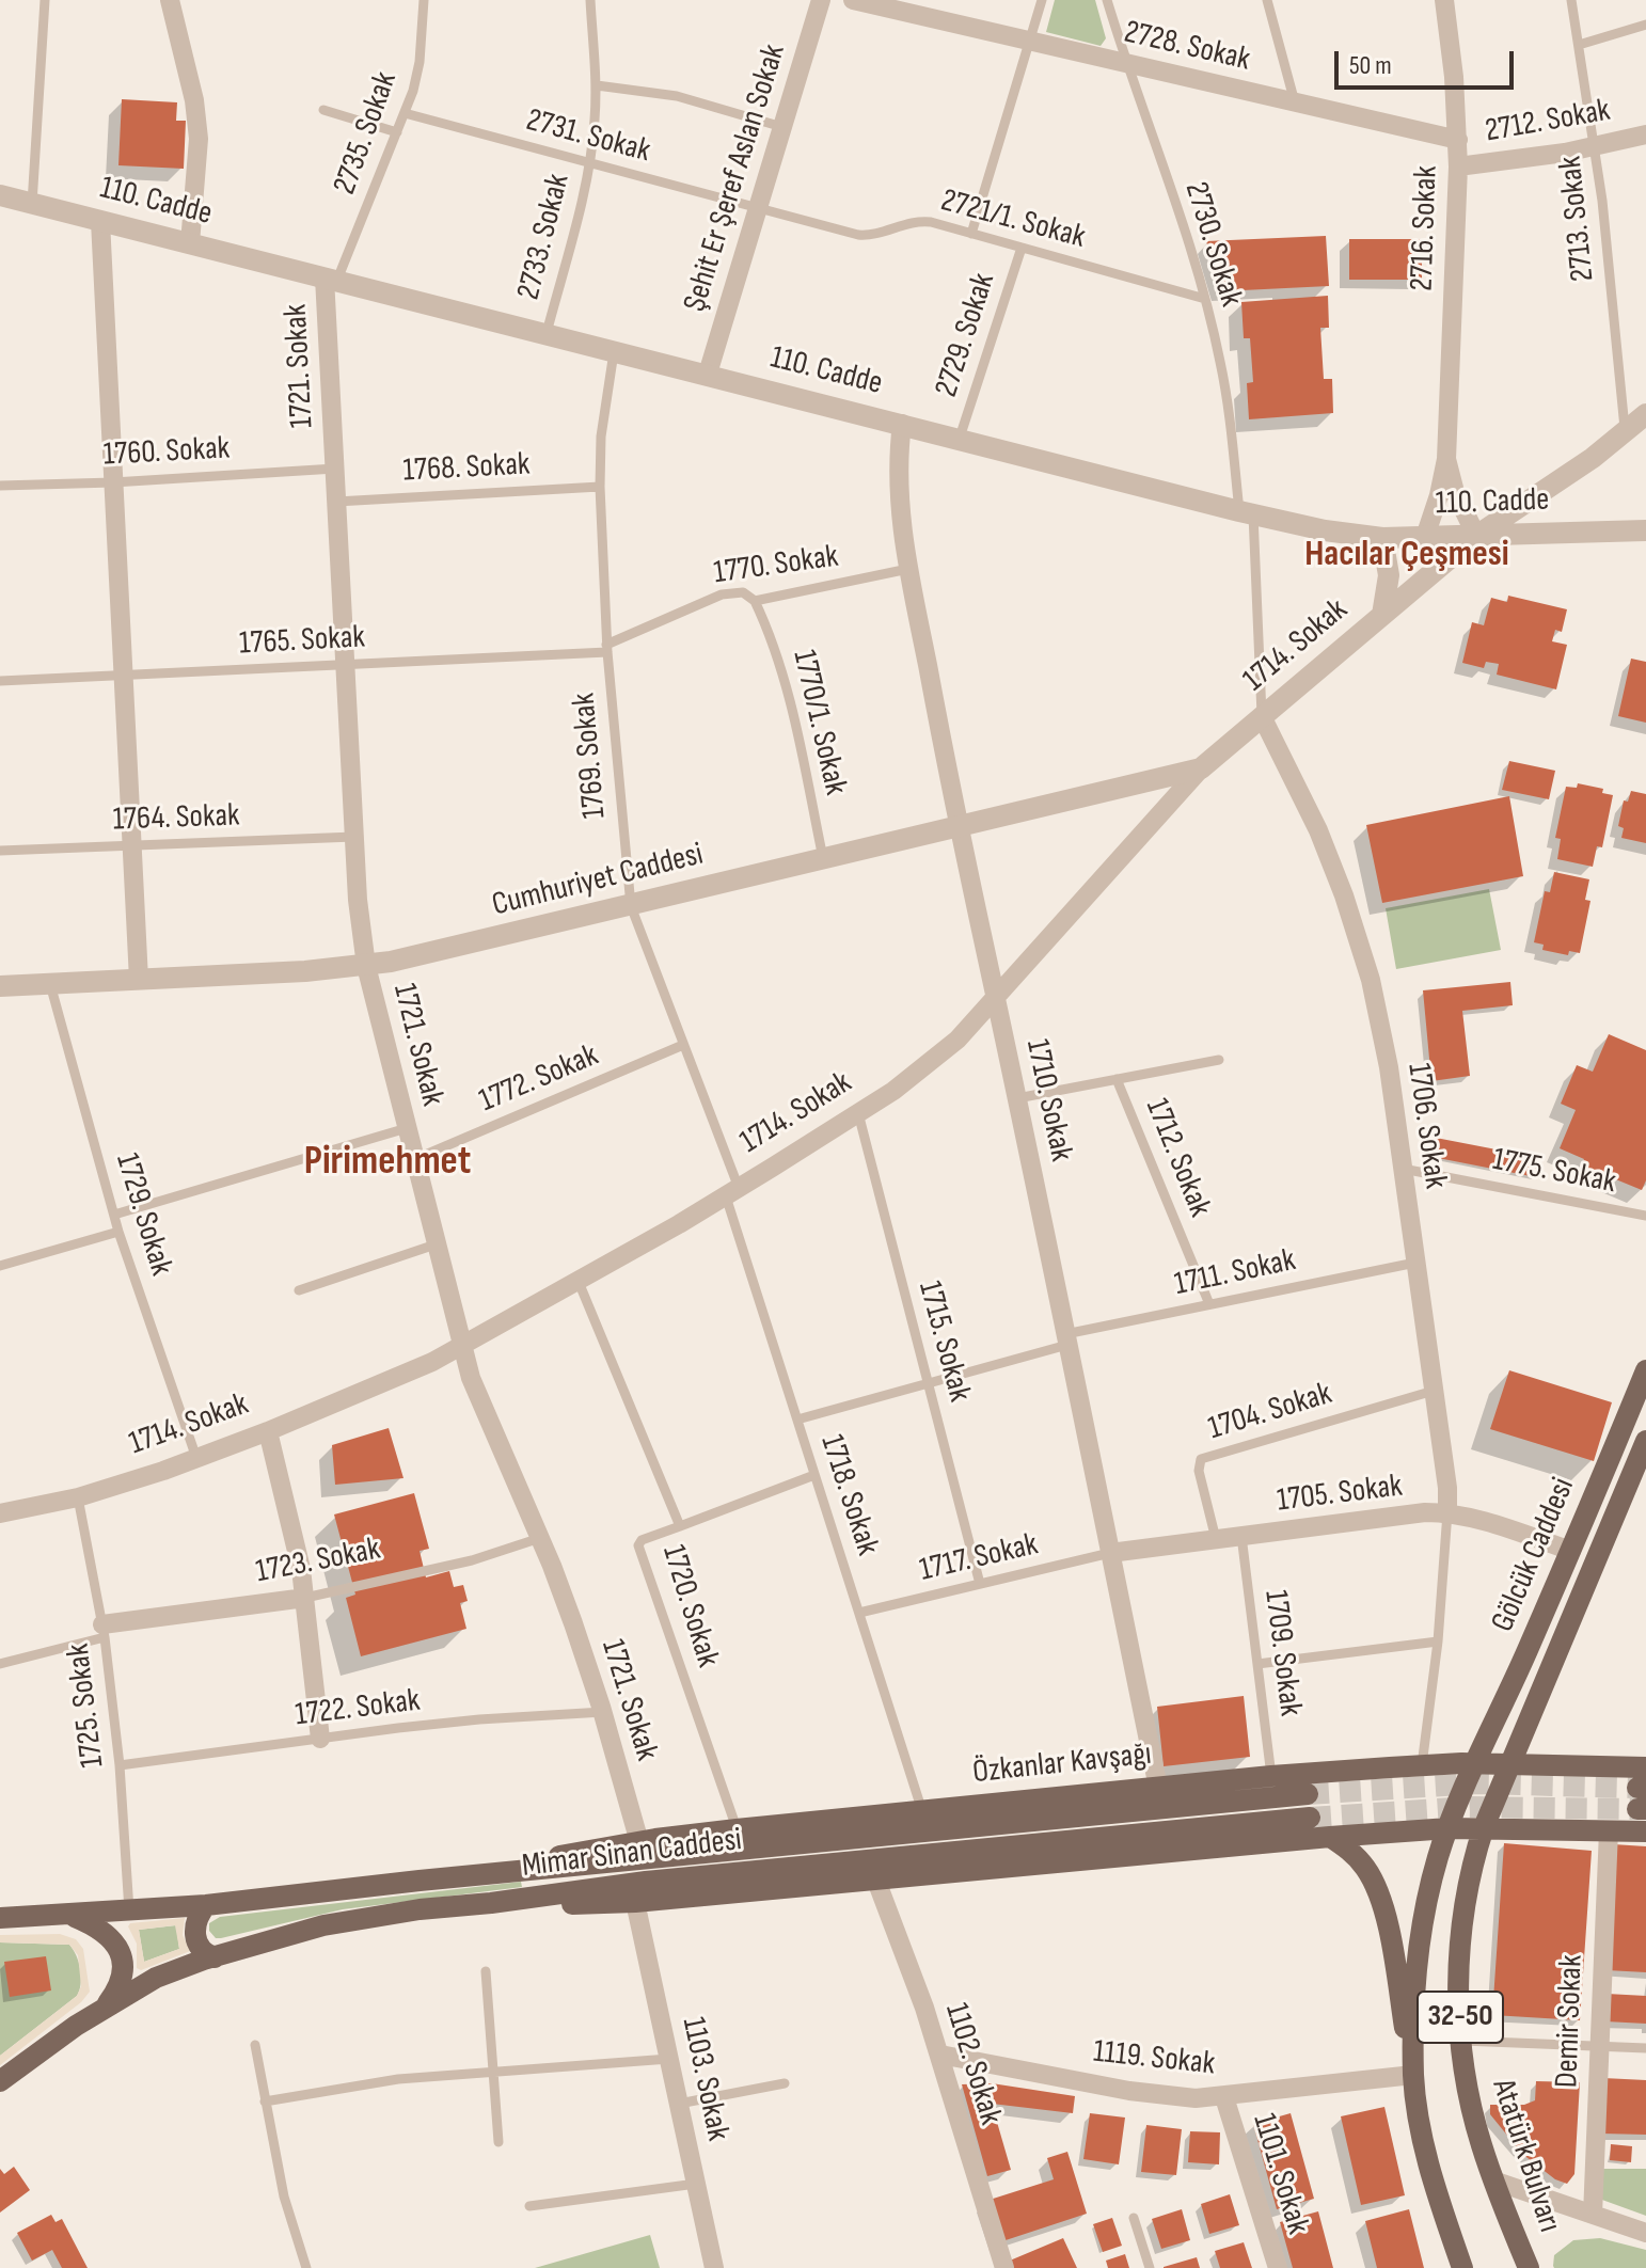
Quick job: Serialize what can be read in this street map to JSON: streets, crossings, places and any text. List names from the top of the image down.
{
  "streets": {
    "main road": [
      "Gölcük Caddesi",
      "Özkanlar Kavşağı",
      "Mimar Sinan Caddesi",
      "32-50",
      "Atatürk Bulvarı"
    ],
    "street": [
      "2728. Sokak",
      "2712. Sokak",
      "Şehit Er Şeref Aslan Sokak",
      "110. Cadde",
      "2716. Sokak",
      "1721. Sokak",
      "1714. Sokak",
      "Cumhuriyet Caddesi",
      "1710. Sokak",
      "1706. Sokak",
      "1705. Sokak",
      "1723. Sokak",
      "Demir Sokak",
      "1119. Sokak",
      "1102. Sokak",
      "1103. Sokak",
      "1101. Sokak"
    ],
    "lane": [
      "2735. Sokak",
      "2731. Sokak",
      "2713. Sokak",
      "2721/1. Sokak",
      "2733. Sokak",
      "2730. Sokak",
      "2729. Sokak",
      "1760. Sokak",
      "1768. Sokak",
      "1770. Sokak",
      "1765. Sokak",
      "1770/1. Sokak",
      "1769. Sokak",
      "1764. Sokak",
      "1772. Sokak",
      "1712. Sokak",
      "1775. Sokak",
      "1729. Sokak",
      "1711. Sokak",
      "1715. Sokak",
      "1704. Sokak",
      "1718. Sokak",
      "1717. Sokak",
      "1720. Sokak",
      "1709. Sokak",
      "1725. Sokak",
      "1722. Sokak"
    ]
  },
  "crossings": [
    ["2728. Sokak", "2716. Sokak"],
    ["2728. Sokak", "2730. Sokak"],
    ["2728. Sokak", "2729. Sokak"],
    ["2712. Sokak", "2713. Sokak"],
    ["2712. Sokak", "2716. Sokak"],
    ["2735. Sokak", "2731. Sokak"],
    ["2735. Sokak", "110. Cadde"],
    ["2735. Sokak", "1721. Sokak"],
    ["2731. Sokak", "Şehit Er Şeref Aslan Sokak"],
    ["2731. Sokak", "2721/1. Sokak"],
    ["2731. Sokak", "2733. Sokak"],
    ["Şehit Er Şeref Aslan Sokak", "110. Cadde"],
    ["Şehit Er Şeref Aslan Sokak", "2721/1. Sokak"],
    ["110. Cadde", "2716. Sokak"],
    ["110. Cadde", "2733. Sokak"],
    ["110. Cadde", "2730. Sokak"],
    ["110. Cadde", "2729. Sokak"],
    ["110. Cadde", "1721. Sokak"],
    ["110. Cadde", "1714. Sokak"],
    ["110. Cadde", "1769. Sokak"],
    ["110. Cadde", "1710. Sokak"],
    ["110. Cadde", "1706. Sokak"],
    ["2713. Sokak", "1714. Sokak"],
    ["2721/1. Sokak", "2730. Sokak"],
    ["2721/1. Sokak", "2729. Sokak"],
    ["2716. Sokak", "1714. Sokak"],
    ["2730. Sokak", "1706. Sokak"],
    ["1721. Sokak", "1760. Sokak"],
    ["1721. Sokak", "1768. Sokak"],
    ["1721. Sokak", "1765. Sokak"],
    ["1721. Sokak", "1714. Sokak"],
    ["1721. Sokak", "1764. Sokak"],
    ["1721. Sokak", "Cumhuriyet Caddesi"],
    ["1721. Sokak", "1772. Sokak"],
    ["1721. Sokak", "1723. Sokak"],
    ["1721. Sokak", "1722. Sokak"],
    ["1721. Sokak", "Özkanlar Kavşağı"],
    ["1768. Sokak", "1769. Sokak"],
    ["1770. Sokak", "1765. Sokak"],
    ["1770. Sokak", "1770/1. Sokak"],
    ["1770. Sokak", "1769. Sokak"],
    ["1770. Sokak", "1710. Sokak"],
    ["1765. Sokak", "1769. Sokak"],
    ["1714. Sokak", "1769. Sokak"],
    ["1714. Sokak", "Cumhuriyet Caddesi"],
    ["1714. Sokak", "1710. Sokak"],
    ["1714. Sokak", "1706. Sokak"],
    ["1714. Sokak", "1729. Sokak"],
    ["1714. Sokak", "1715. Sokak"],
    ["1714. Sokak", "1718. Sokak"],
    ["1714. Sokak", "1720. Sokak"],
    ["1714. Sokak", "1725. Sokak"],
    ["1770/1. Sokak", "Cumhuriyet Caddesi"],
    ["1769. Sokak", "Cumhuriyet Caddesi"],
    ["1769. Sokak", "1772. Sokak"],
    ["1769. Sokak", "1718. Sokak"],
    ["Cumhuriyet Caddesi", "1710. Sokak"],
    ["Cumhuriyet Caddesi", "1729. Sokak"],
    ["1710. Sokak", "1711. Sokak"],
    ["1710. Sokak", "1705. Sokak"],
    ["1710. Sokak", "1717. Sokak"],
    ["1710. Sokak", "Özkanlar Kavşağı"],
    ["1706. Sokak", "1775. Sokak"],
    ["1706. Sokak", "1711. Sokak"],
    ["1706. Sokak", "1704. Sokak"],
    ["1706. Sokak", "1705. Sokak"],
    ["1706. Sokak", "Özkanlar Kavşağı"],
    ["1712. Sokak", "1711. Sokak"],
    ["1711. Sokak", "1715. Sokak"],
    ["1711. Sokak", "1718. Sokak"],
    ["1715. Sokak", "1717. Sokak"],
    ["1704. Sokak", "1705. Sokak"],
    ["1705. Sokak", "Gölcük Caddesi"],
    ["1705. Sokak", "1717. Sokak"],
    ["1705. Sokak", "1709. Sokak"],
    ["1718. Sokak", "1717. Sokak"],
    ["1718. Sokak", "Özkanlar Kavşağı"],
    ["Gölcük Caddesi", "Özkanlar Kavşağı"],
    ["Gölcük Caddesi", "32-50"],
    ["Gölcük Caddesi", "Atatürk Bulvarı"],
    ["1723. Sokak", "1725. Sokak"],
    ["1720. Sokak", "Özkanlar Kavşağı"],
    ["1709. Sokak", "Özkanlar Kavşağı"],
    ["1725. Sokak", "1722. Sokak"],
    ["1725. Sokak", "Mimar Sinan Caddesi"],
    ["Özkanlar Kavşağı", "Mimar Sinan Caddesi"],
    ["Özkanlar Kavşağı", "32-50"],
    ["Özkanlar Kavşağı", "Atatürk Bulvarı"],
    ["32-50", "1119. Sokak"],
    ["1119. Sokak", "1102. Sokak"],
    ["1119. Sokak", "1101. Sokak"]
  ],
  "districts": ["Hacılar Çeşmesi", "Pirimehmet"],
  "scale_bar": "50 m"
}
